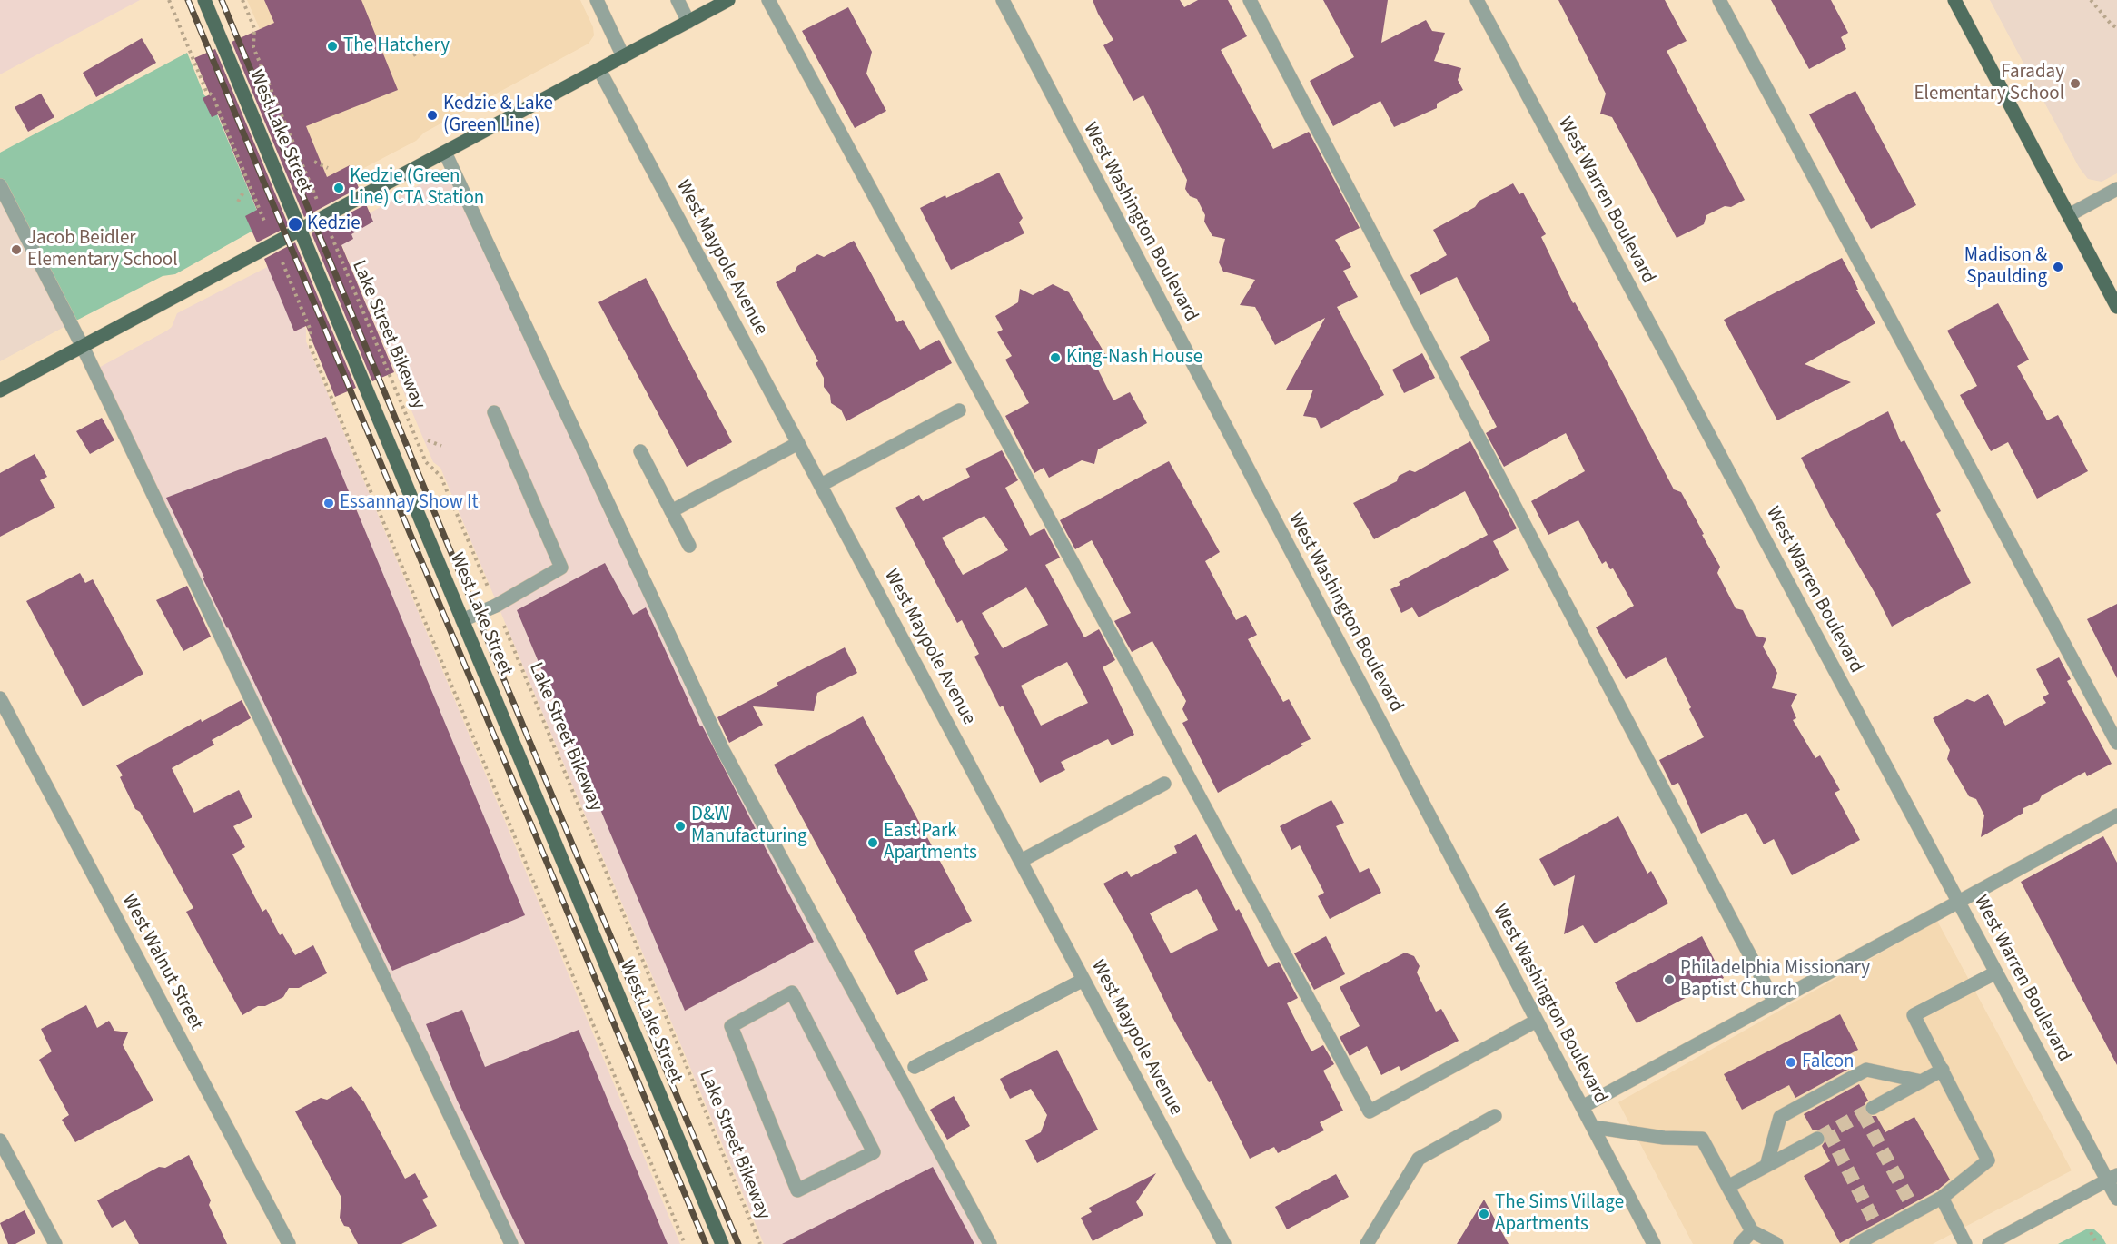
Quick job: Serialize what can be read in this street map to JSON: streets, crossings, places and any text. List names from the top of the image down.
{
  "streets": {
    "main road": ["West Lake Street"],
    "street": [
      "West Warren Boulevard",
      "West Washington Boulevard",
      "West Maypole Avenue",
      "West Walnut Street"
    ],
    "path": ["Lake Street Bikeway"]
  },
  "places": [
    "The Hatchery",
    "Faraday Elementary School",
    "Kedzie & Lake (Green Line)",
    "Kedzie (Green Line) CTA Station",
    "Kedzie",
    "Jacob Beidler Elementary School",
    "Madison & Spaulding",
    "King-Nash House",
    "Essannay Show It",
    "D&W Manufacturing",
    "East Park Apartments",
    "Philadelphia Missionary Baptist Church",
    "Falcon",
    "The Sims Village Apartments"
  ]
}
